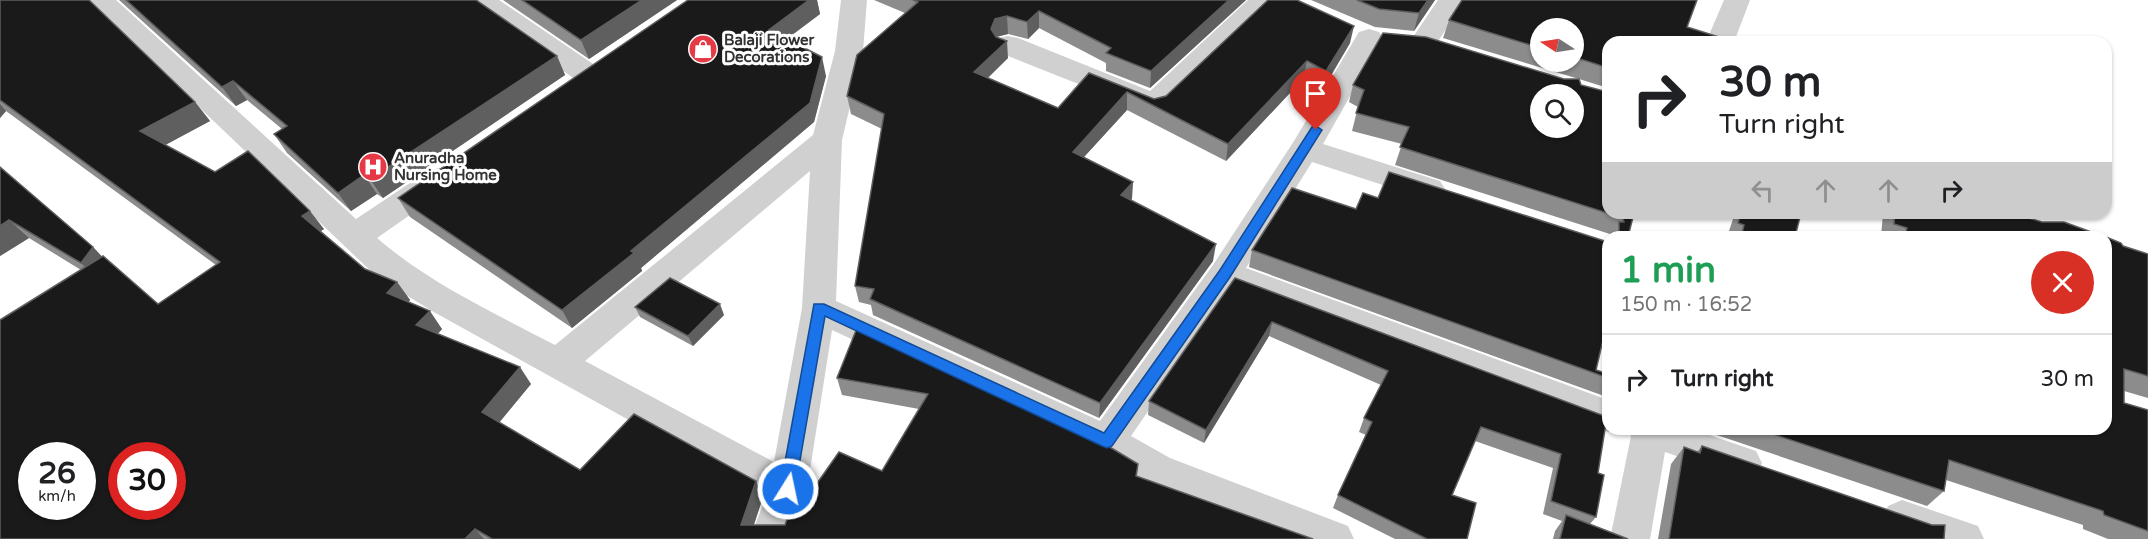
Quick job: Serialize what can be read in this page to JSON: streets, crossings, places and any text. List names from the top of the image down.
{
  "places": {
    "shop": ["Balaji Flower Decorations"],
    "hospital": ["Anuradha Nursing Home"]
  },
  "north": "left",
  "page": {
    "turn": ["30 m", "Turn right"],
    "heading": ["1 min", "150 m · 16:52"],
    "list": [
      {
        "name": "Turn right",
        "value": "30 m"
      }
    ],
    "speed": "26 km/h",
    "limit": "30"
  }
}
